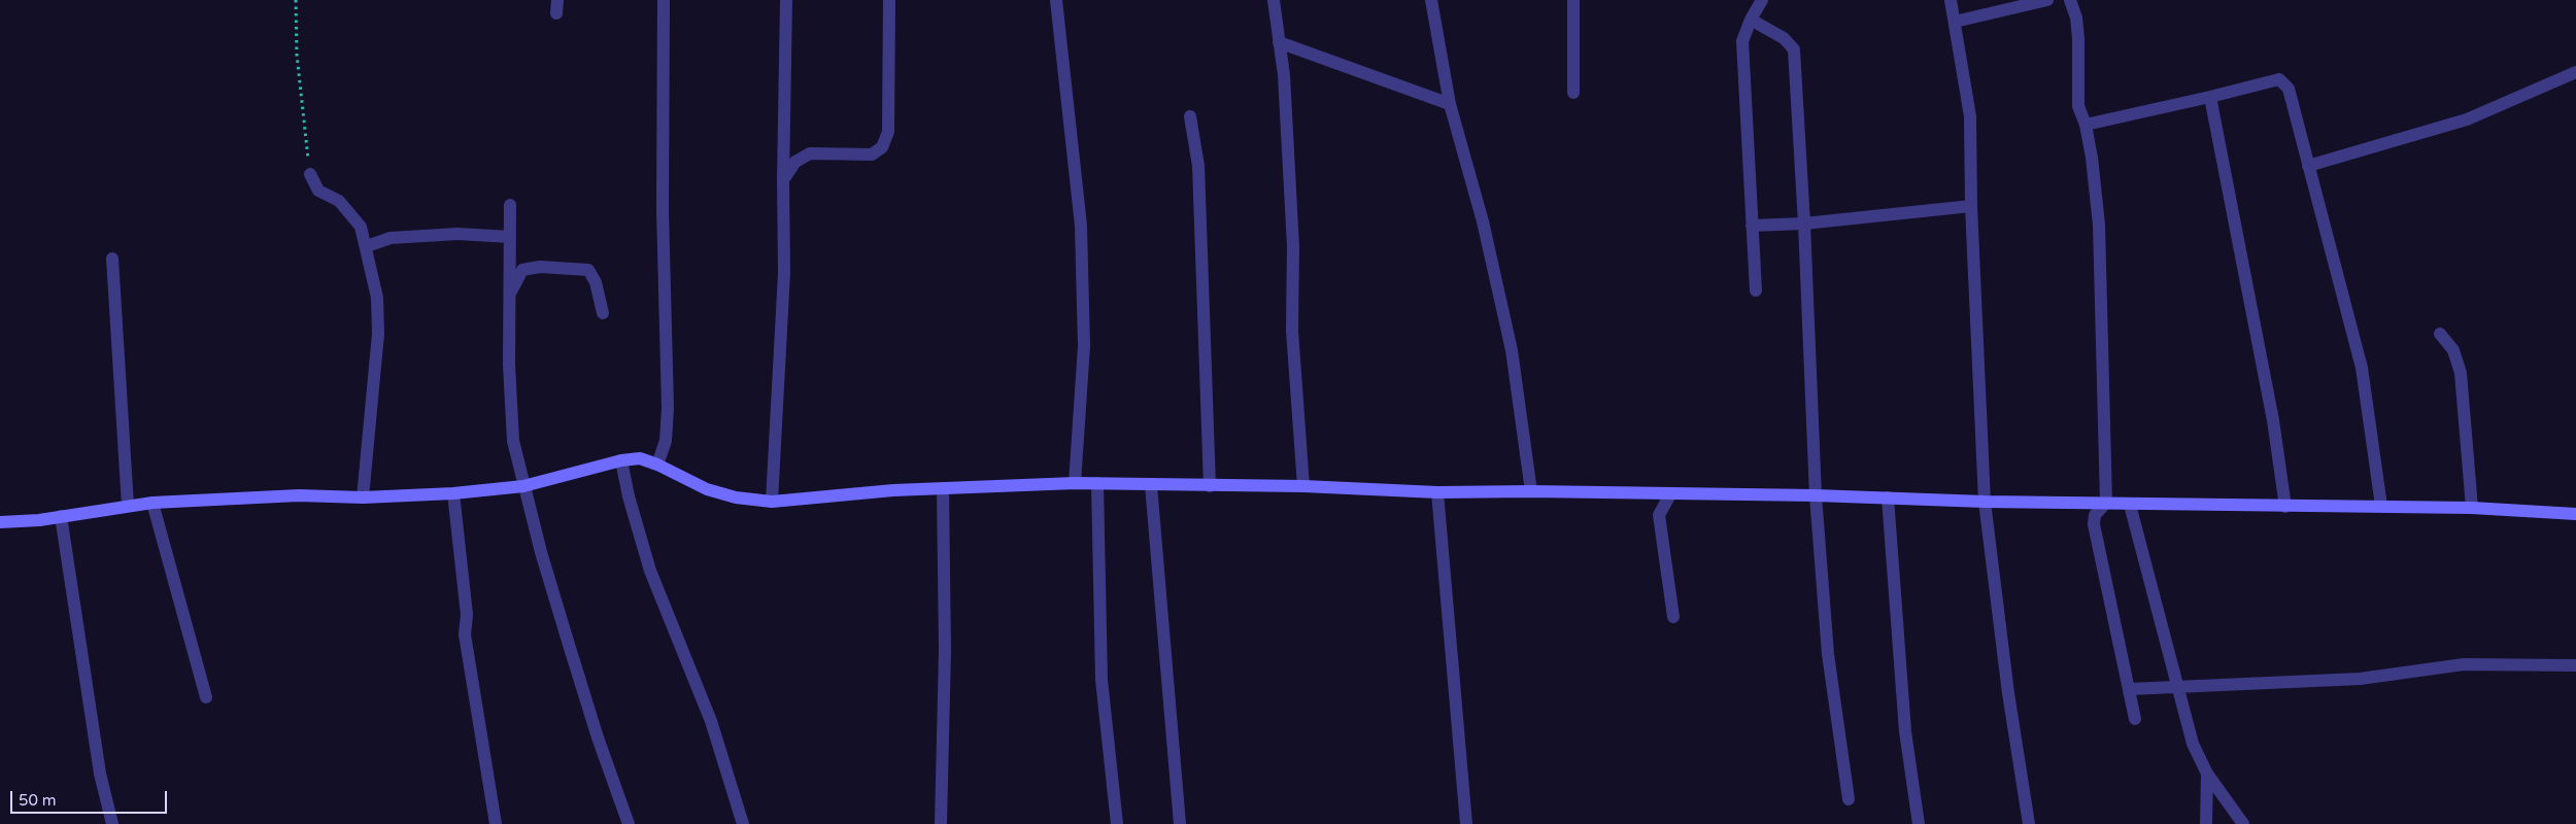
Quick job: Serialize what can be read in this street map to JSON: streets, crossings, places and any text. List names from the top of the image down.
{
  "scale_bar": "50 m"
}
